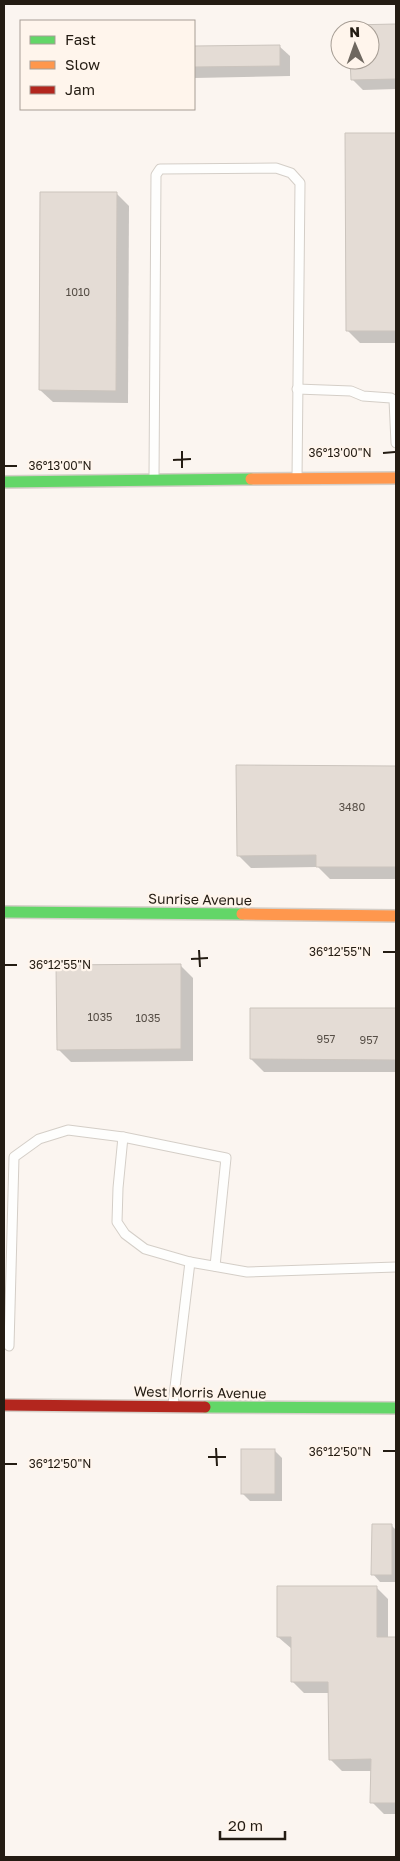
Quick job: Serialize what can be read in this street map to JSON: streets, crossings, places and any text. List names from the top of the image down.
{
  "streets": {
    "street": ["Sunrise Avenue", "West Morris Avenue"]
  },
  "house_numbers": [
    "1010",
    "3480",
    "1035",
    "1035",
    "957",
    "957"
  ],
  "legend": ["Fast", "Slow", "Jam"],
  "scale_bar": "20 m",
  "north": "top",
  "coordinates": ["36°13'00\"N", "36°12'55\"N", "36°12'50\"N"]
}
